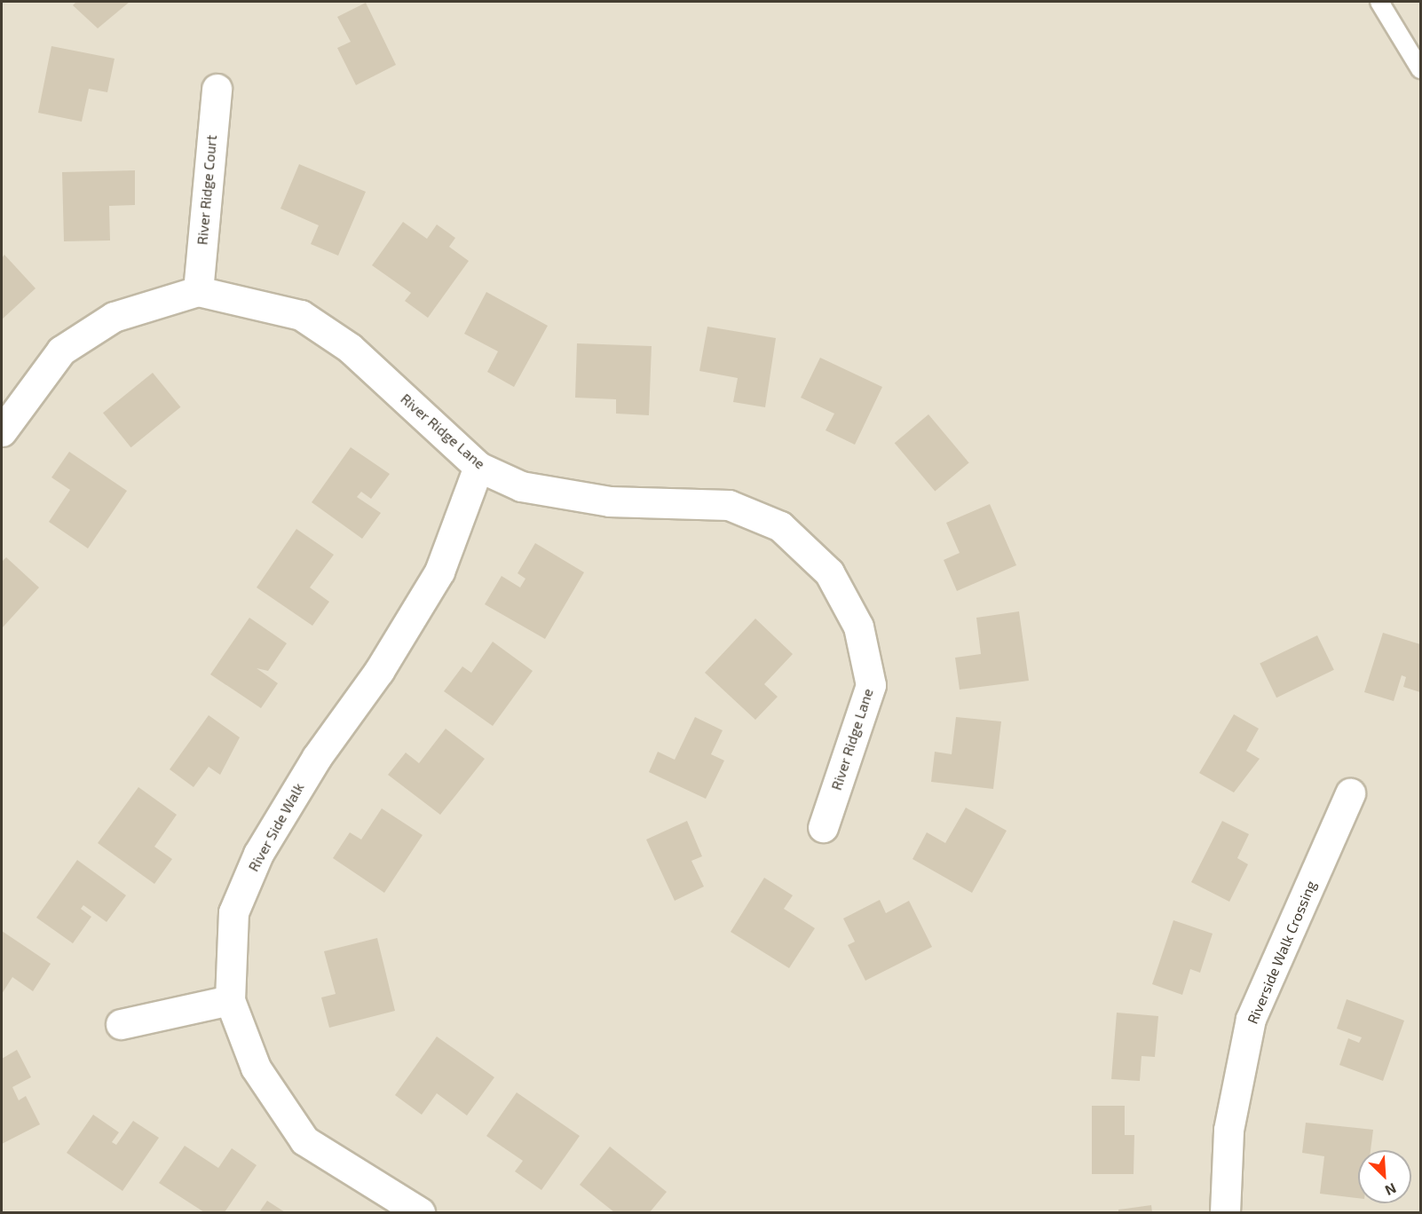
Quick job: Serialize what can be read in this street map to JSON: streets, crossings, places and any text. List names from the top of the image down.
{
  "streets": {
    "street": [
      "River Ridge Court",
      "River Ridge Lane",
      "River Side Walk",
      "Riverside Walk Crossing"
    ]
  },
  "crossings": [
    ["River Ridge Court", "River Ridge Lane"],
    ["River Ridge Lane", "River Side Walk"]
  ],
  "north": "bottom right"
}
